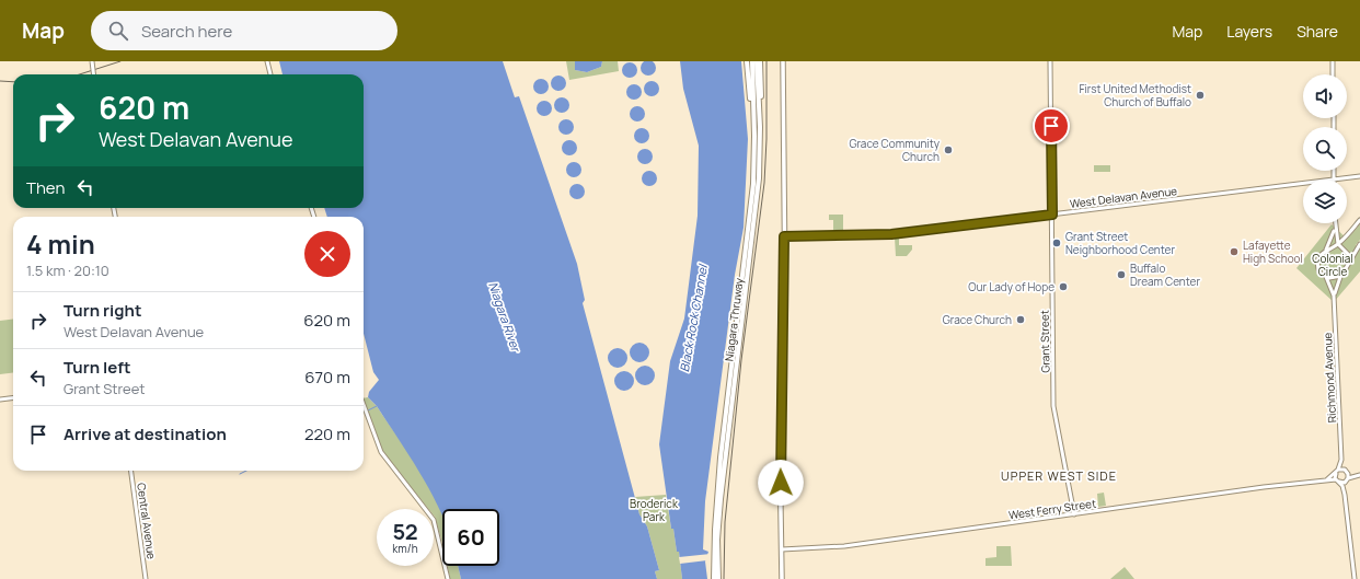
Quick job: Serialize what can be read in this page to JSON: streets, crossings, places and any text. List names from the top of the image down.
{
  "streets": {
    "highway": ["Niagara Thruway"],
    "street": [
      "West Delavan Avenue",
      "Grant Street",
      "Richmond Avenue",
      "West Ferry Street",
      "Central Avenue"
    ]
  },
  "crossings": [
    ["West Delavan Avenue", "Grant Street"],
    ["Grant Street", "West Ferry Street"],
    ["Richmond Avenue", "West Ferry Street"]
  ],
  "districts": ["UPPER WEST SIDE"],
  "water": ["Niagara River", "Black Rock Channel"],
  "parks": ["Colonial Circle", "Broderick Park"],
  "places": [
    "First United Methodist Church of Buffalo",
    "Grace Community Church",
    "Grant Street Neighborhood Center",
    "Lafayette High School",
    "Buffalo Dream Center",
    "Our Lady of Hope",
    "Grace Church"
  ],
  "page": {
    "header": "Map",
    "search": "Search here",
    "nav": ["Map", "Layers", "Share"],
    "turn": ["620 m", "West Delavan Avenue"],
    "then": "Then",
    "heading": ["4 min", "1.5 km · 20:10"],
    "list": [
      {
        "name": "Turn right",
        "note": "West Delavan Avenue",
        "value": "620 m"
      },
      {
        "name": "Turn left",
        "note": "Grant Street",
        "value": "670 m"
      },
      {
        "name": "Arrive at destination",
        "value": "220 m"
      }
    ],
    "speed": "52 km/h",
    "limit": "60"
  }
}
